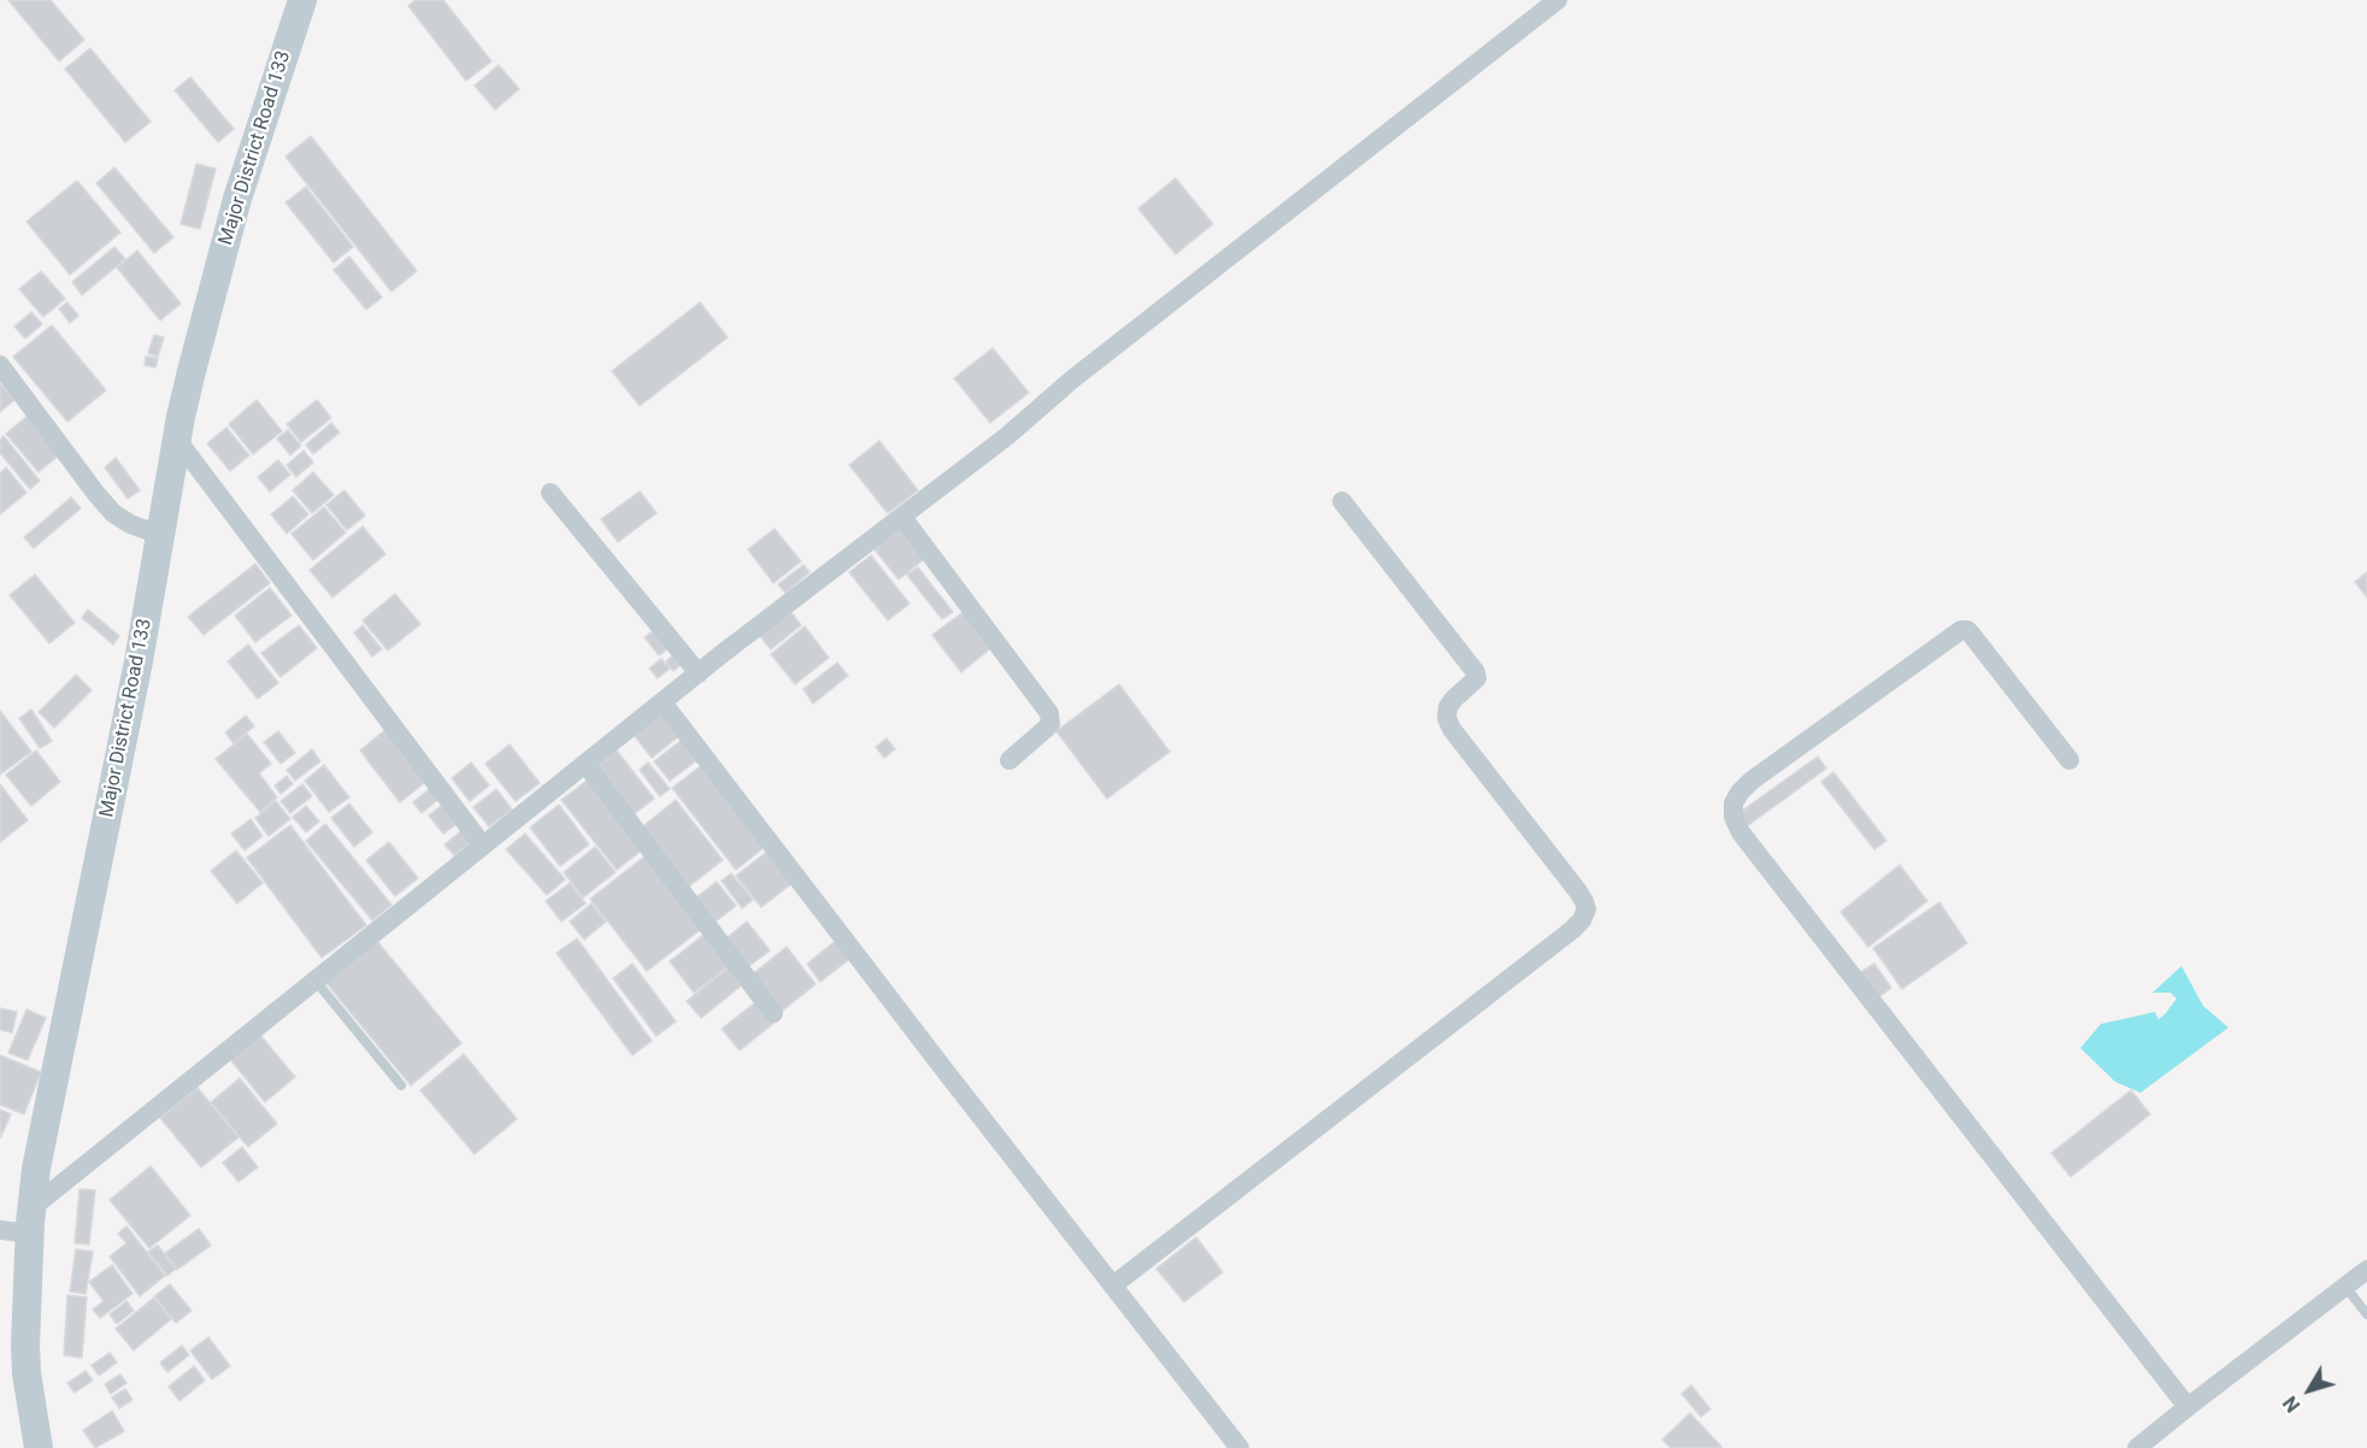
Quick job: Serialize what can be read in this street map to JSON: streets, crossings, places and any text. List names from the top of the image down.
{
  "streets": {
    "main road": ["Major District Road 133"]
  },
  "north": "bottom left"
}
